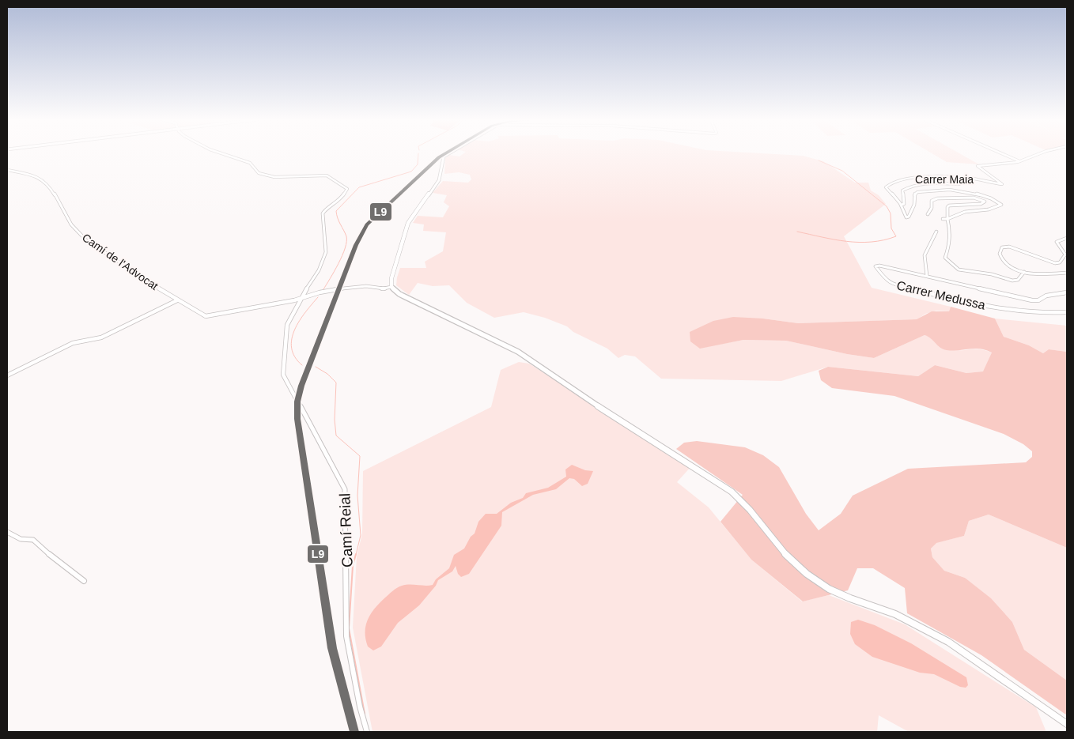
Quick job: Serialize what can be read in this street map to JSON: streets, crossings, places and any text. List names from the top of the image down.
{
  "streets": {
    "street": [
      "Carrer Maia",
      "Camí de l'Advocat",
      "Carrer Medussa",
      "Camí Reial"
    ]
  },
  "crossings": [
    ["Camí de l'Advocat", "Camí Reial"]
  ],
  "lines": ["transit line L9"]
}
